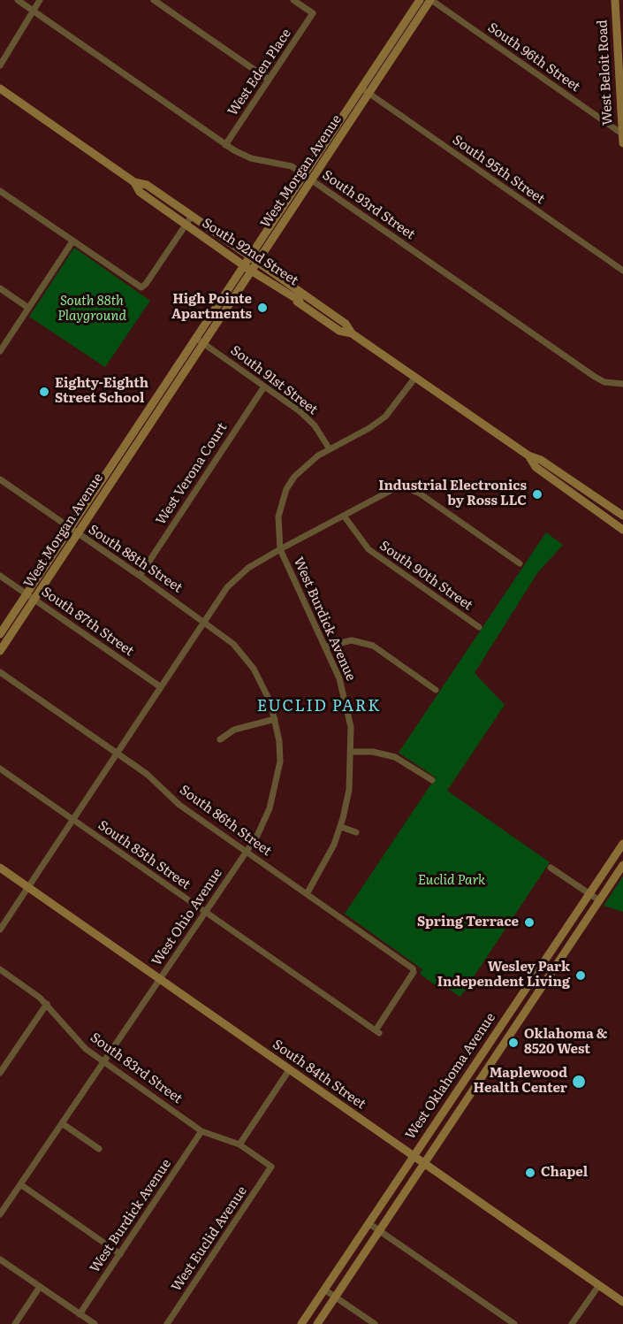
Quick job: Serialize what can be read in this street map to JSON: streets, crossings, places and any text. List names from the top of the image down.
{
  "streets": {
    "main road": [
      "West Beloit Road",
      "West Morgan Avenue",
      "South 92nd Street",
      "South 84th Street",
      "West Oklahoma Avenue"
    ],
    "street": [
      "South 96th Street",
      "West Eden Place",
      "South 95th Street",
      "South 93rd Street",
      "South 91st Street",
      "West Verona Court",
      "South 88th Street",
      "South 90th Street",
      "West Burdick Avenue",
      "South 87th Street",
      "South 86th Street",
      "South 85th Street",
      "West Ohio Avenue",
      "South 83rd Street",
      "West Euclid Avenue"
    ]
  },
  "crossings": [
    ["South 96th Street", "West Beloit Road"],
    ["South 96th Street", "West Morgan Avenue"],
    ["West Eden Place", "South 93rd Street"],
    ["South 95th Street", "West Morgan Avenue"],
    ["West Morgan Avenue", "South 93rd Street"],
    ["West Morgan Avenue", "South 92nd Street"],
    ["West Morgan Avenue", "South 91st Street"],
    ["West Morgan Avenue", "South 88th Street"],
    ["West Morgan Avenue", "South 87th Street"],
    ["South 91st Street", "West Verona Court"],
    ["West Verona Court", "South 88th Street"],
    ["South 88th Street", "West Ohio Avenue"],
    ["South 90th Street", "West Burdick Avenue"],
    ["West Burdick Avenue", "South 86th Street"],
    ["West Burdick Avenue", "South 83rd Street"],
    ["South 86th Street", "South 85th Street"],
    ["South 86th Street", "West Ohio Avenue"],
    ["South 85th Street", "West Ohio Avenue"],
    ["West Ohio Avenue", "South 83rd Street"],
    ["West Ohio Avenue", "South 84th Street"],
    ["South 83rd Street", "West Euclid Avenue"],
    ["South 84th Street", "West Oklahoma Avenue"]
  ],
  "districts": ["EUCLID PARK"],
  "parks": ["South 88th Playground", "Euclid Park"],
  "places": [
    "High Pointe Apartments",
    "Eighty-Eighth Street School",
    "Industrial Electronics by Ross LLC",
    "Spring Terrace",
    "Wesley Park Independent Living",
    "Oklahoma & 8520 West",
    "Maplewood Health Center",
    "Chapel"
  ]
}
